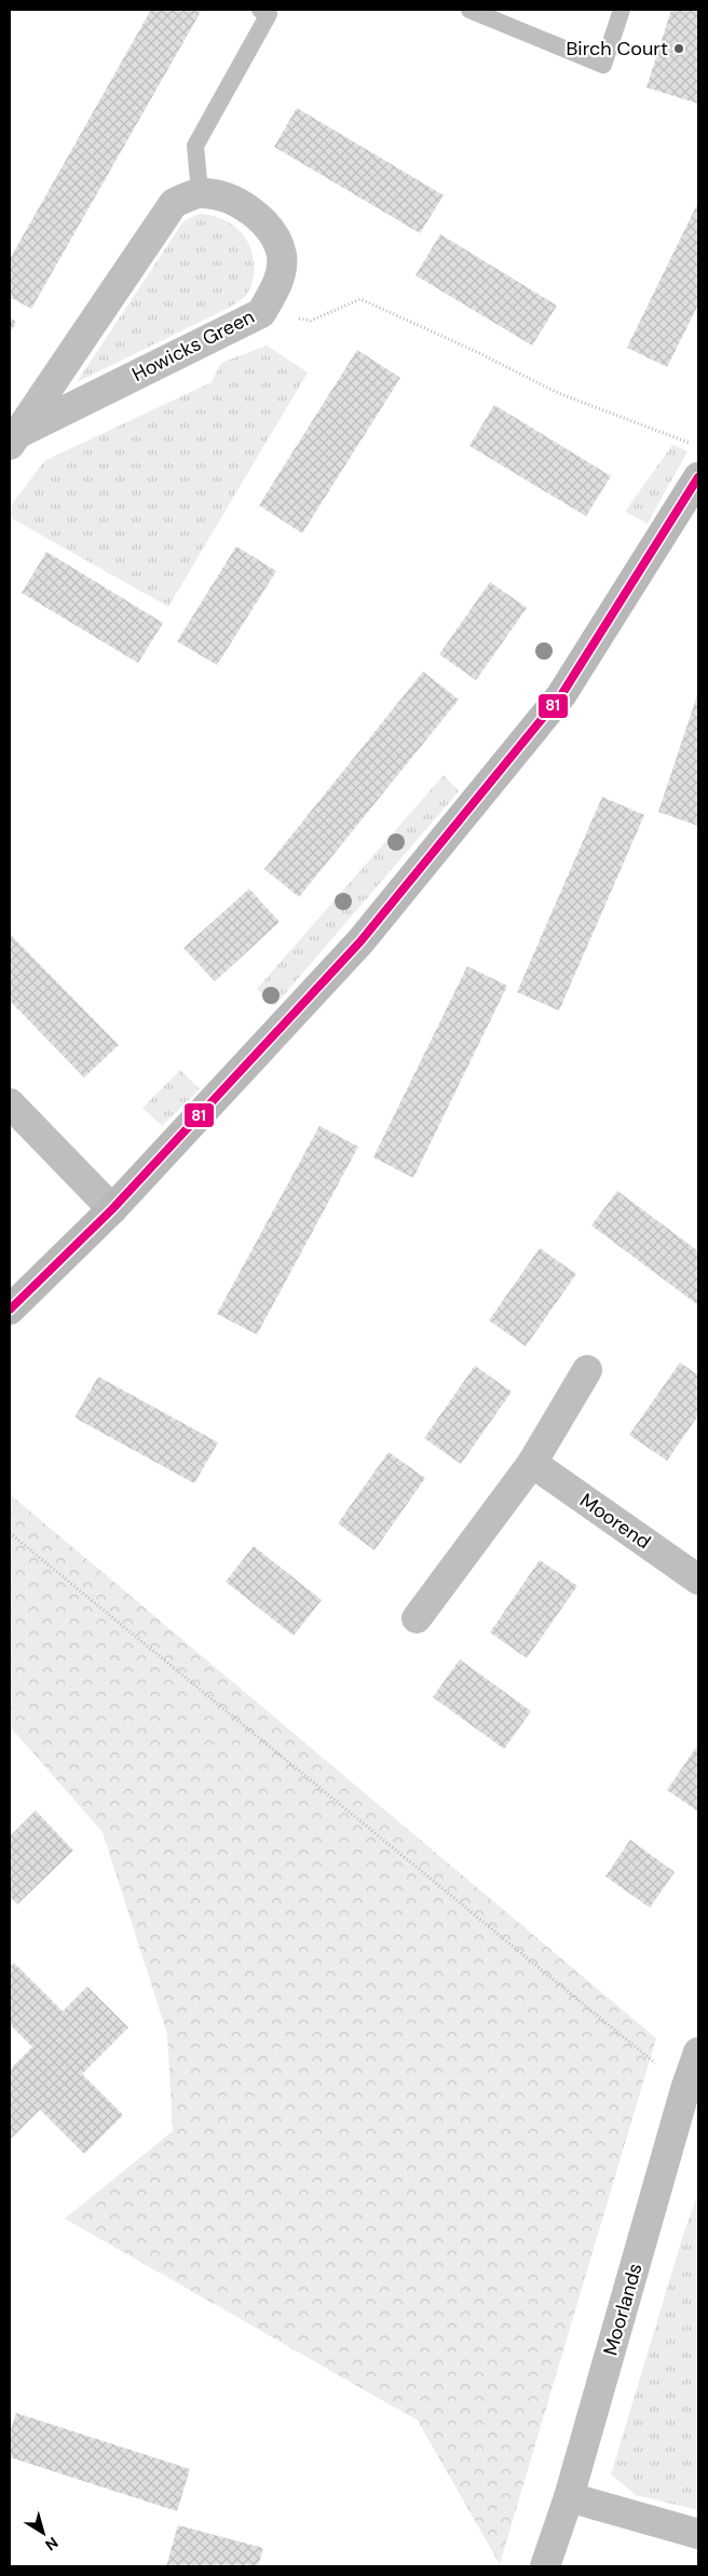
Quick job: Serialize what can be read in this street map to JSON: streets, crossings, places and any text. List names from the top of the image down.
{
  "streets": {
    "street": ["Howicks Green", "Moorend", "Moorlands"]
  },
  "places": ["Birch Court"],
  "lines": ["transit line 81"],
  "north": "bottom right"
}
